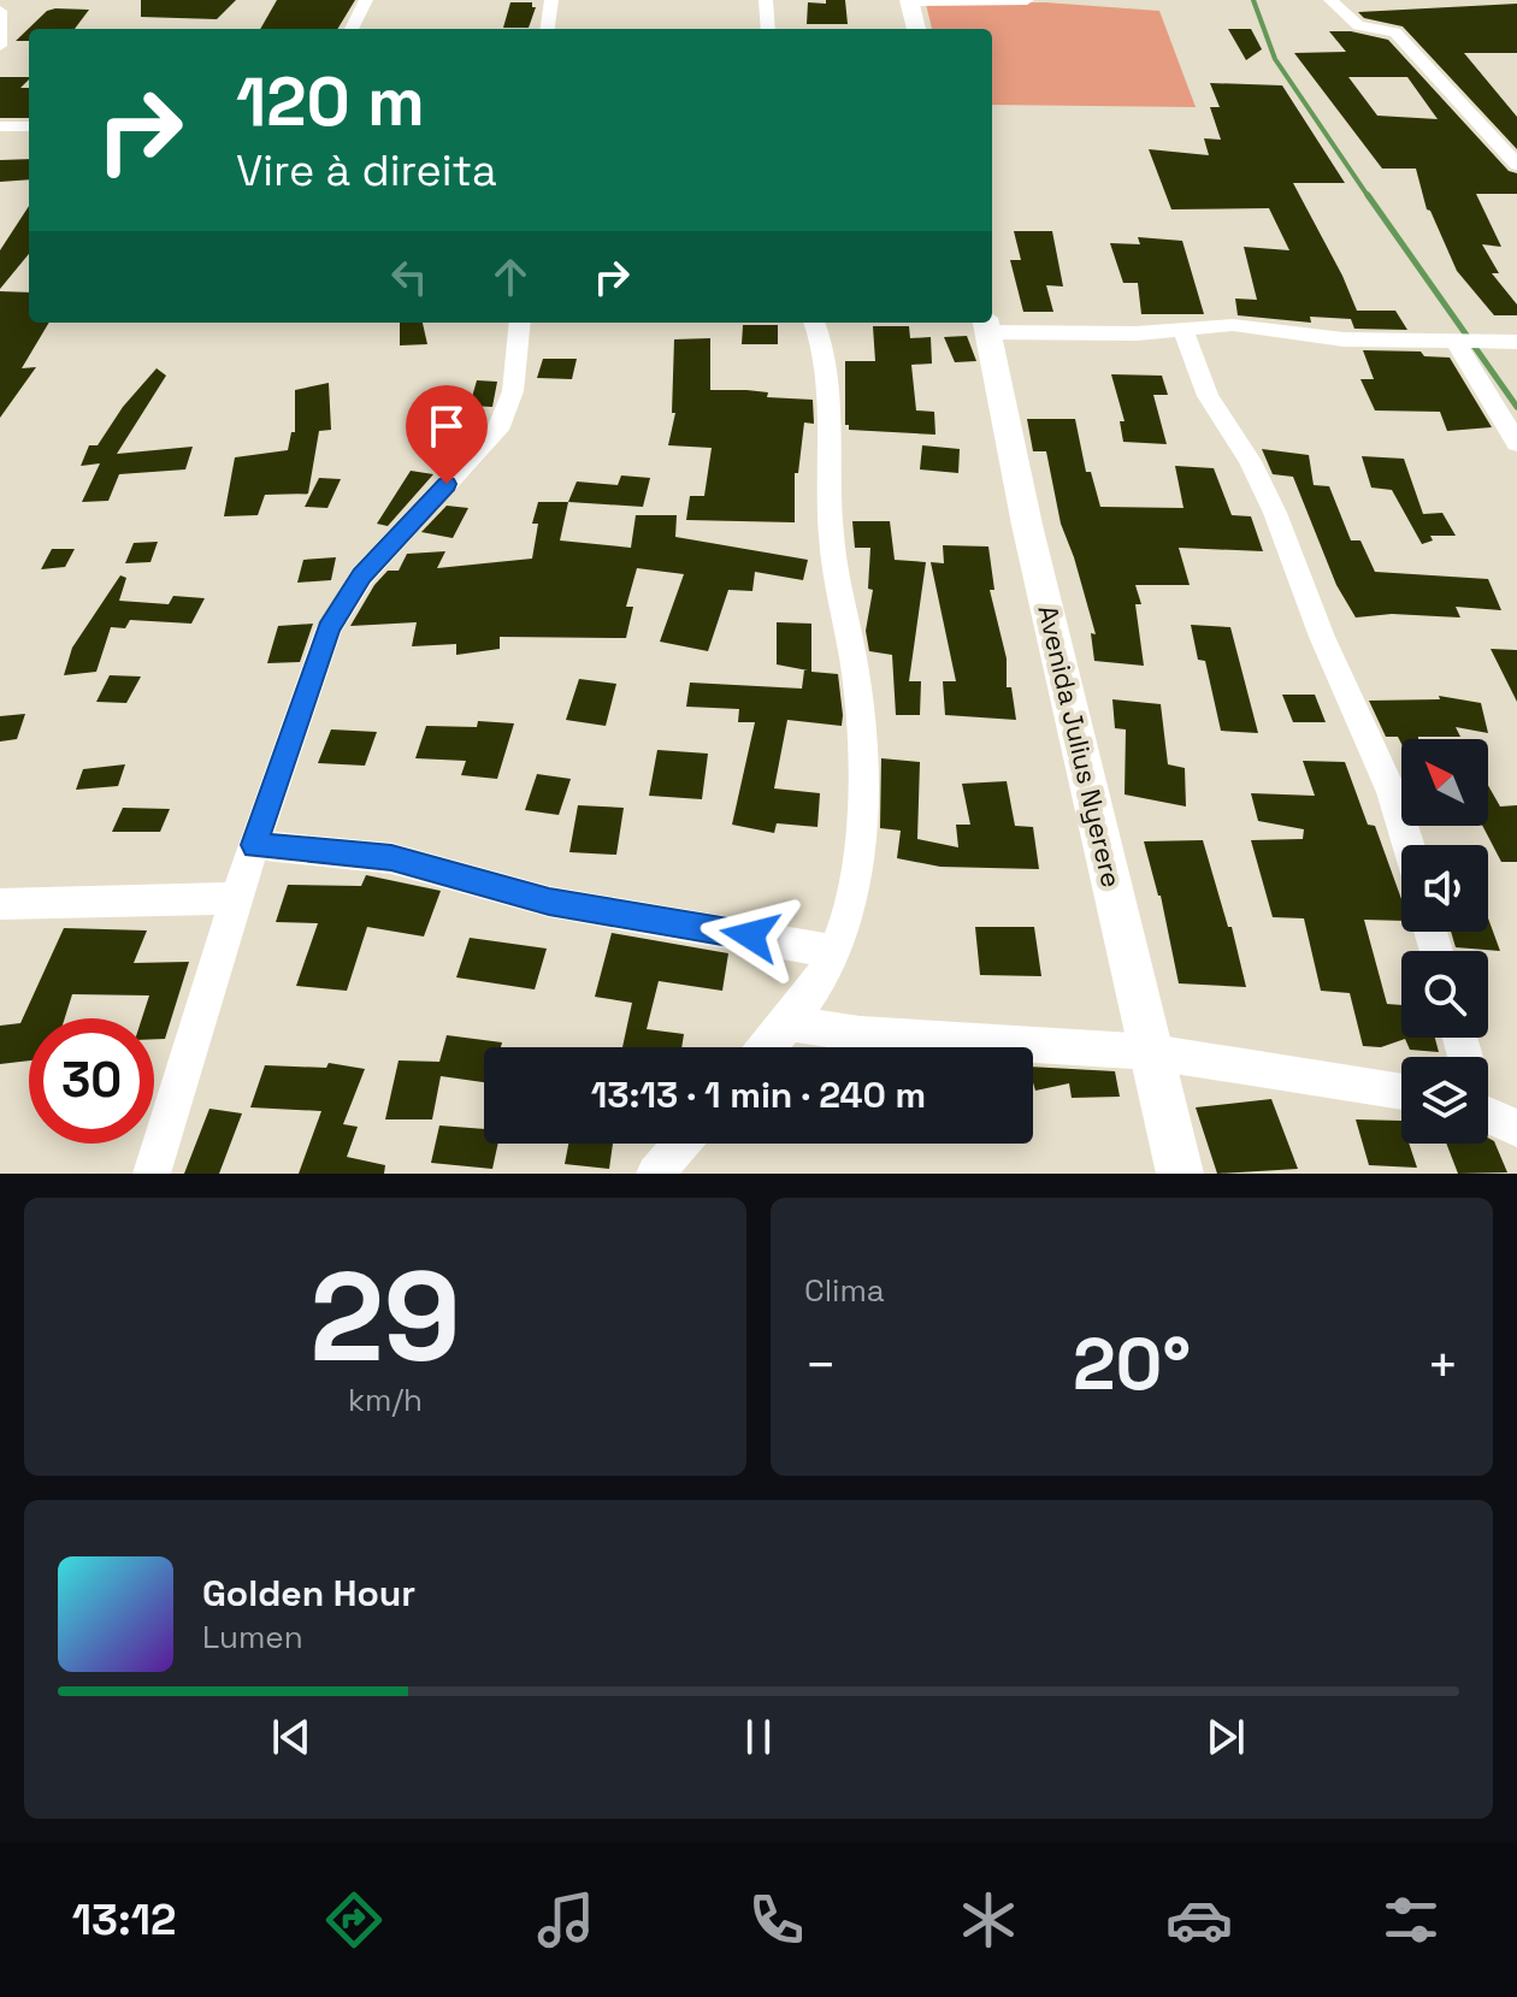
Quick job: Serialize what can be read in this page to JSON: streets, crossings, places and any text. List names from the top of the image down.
{
  "streets": {
    "street": ["Avenida Julius Nyerere"]
  },
  "north": "top left",
  "page": {
    "turn": ["120 m", "Vire à direita"],
    "limit": "30",
    "trip": "13:13 · 1 min · 240 m",
    "tile": [
      ["29", "km/h"],
      "Clima"
    ],
    "heat": ["−", "20°", "+"],
    "song": ["Golden Hour", "Lumen"],
    "tabs": "13:12"
  }
}
